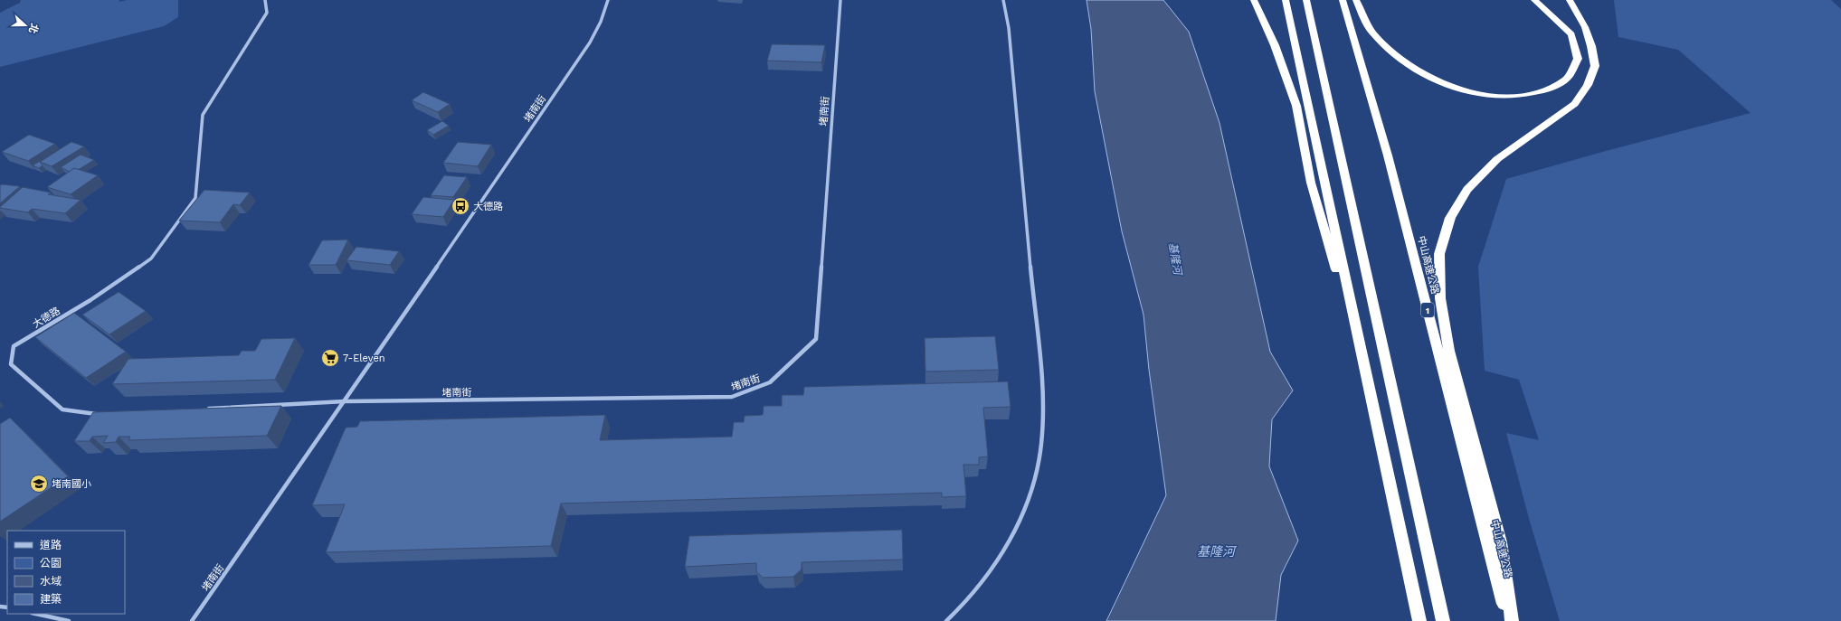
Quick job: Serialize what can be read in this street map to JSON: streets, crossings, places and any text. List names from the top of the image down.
{
  "streets": {
    "highway": ["中山高速公路", "1"],
    "street": ["堵南街", "大德路"]
  },
  "water": ["基隆河"],
  "places": {
    "bus stop": ["大德路"],
    "supermarket": ["7-Eleven"],
    "school or university": ["堵南國小"]
  },
  "legend": [
    "道路",
    "公園",
    "水域",
    "建築"
  ],
  "north": "right"
}
